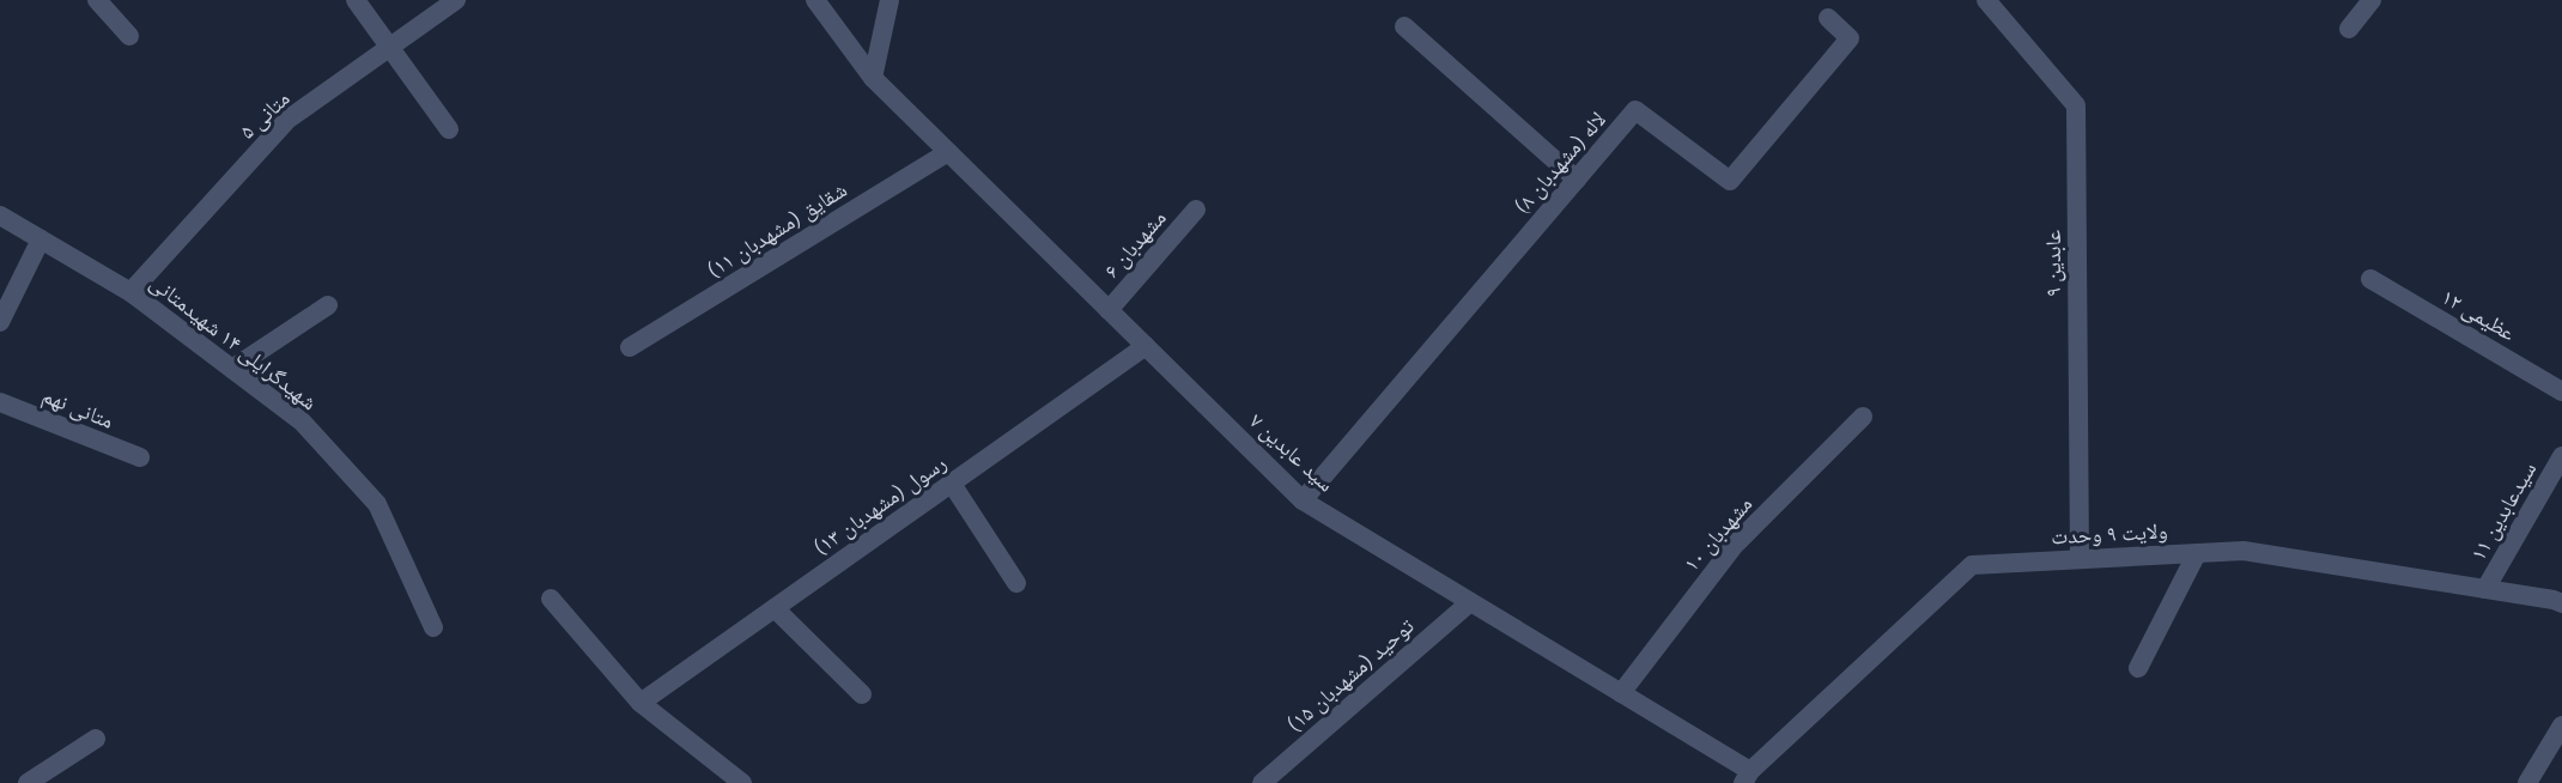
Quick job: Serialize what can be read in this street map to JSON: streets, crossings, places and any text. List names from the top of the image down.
{
  "streets": {
    "street": [
      "متانی ۵",
      "لاله (مشهدبان ۸)",
      "شقایق (مشهدبان ۱۱)",
      "مشهدبان ۶",
      "عابدین ۹",
      "عظیمی ۱۲",
      "شهیدگرایلی ۱۴ شهیدمتانی",
      "متانی نهم",
      "سید عابدین ۷",
      "رسول (مشهدبان ۱۳)",
      "سیدعابدین ۱۱",
      "مشهدبان ۱۰",
      "ولایت ۹ وحدت",
      "توحید (مشهدبان ۱۵)"
    ]
  },
  "crossings": [
    ["متانی ۵", "شهیدگرایلی ۱۴ شهیدمتانی"],
    ["لاله (مشهدبان ۸)", "سید عابدین ۷"],
    ["شقایق (مشهدبان ۱۱)", "سید عابدین ۷"],
    ["مشهدبان ۶", "سید عابدین ۷"],
    ["عابدین ۹", "ولایت ۹ وحدت"],
    ["سید عابدین ۷", "رسول (مشهدبان ۱۳)"],
    ["سید عابدین ۷", "مشهدبان ۱۰"],
    ["سید عابدین ۷", "ولایت ۹ وحدت"],
    ["سید عابدین ۷", "توحید (مشهدبان ۱۵)"],
    ["سیدعابدین ۱۱", "ولایت ۹ وحدت"]
  ]
}
